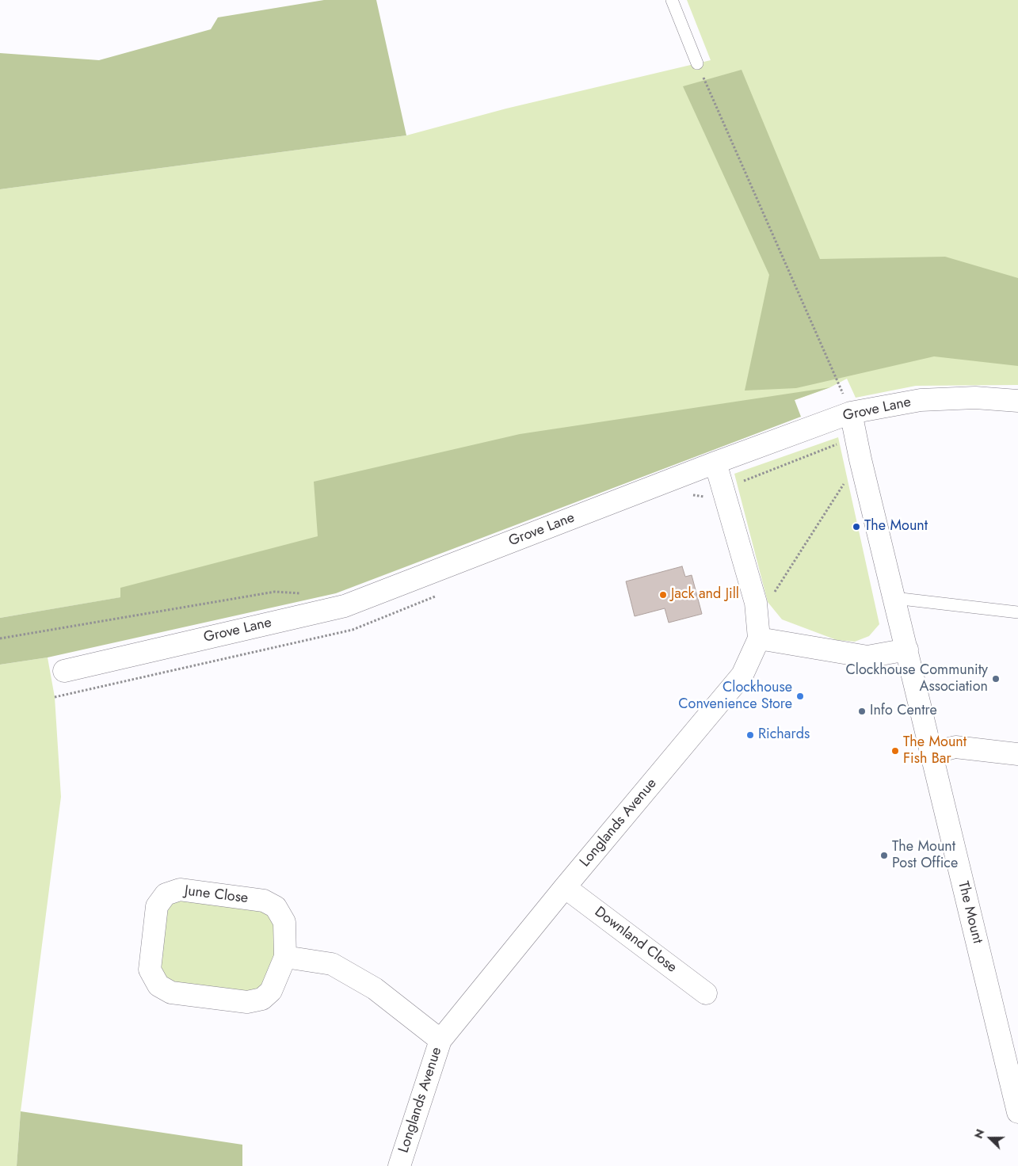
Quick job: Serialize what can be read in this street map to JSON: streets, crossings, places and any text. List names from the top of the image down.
{
  "streets": {
    "street": [
      "Grove Lane",
      "Longlands Avenue",
      "June Close",
      "The Mount",
      "Downland Close"
    ]
  },
  "crossings": [
    ["Grove Lane", "Longlands Avenue"],
    ["Grove Lane", "The Mount"],
    ["Longlands Avenue", "Downland Close"]
  ],
  "places": [
    "The Mount",
    "Jack and Jill",
    "Clockhouse Community Association",
    "Clockhouse Convenience Store",
    "Info Centre",
    "Richards",
    "The Mount Fish Bar",
    "The Mount Post Office"
  ],
  "north": "left"
}
